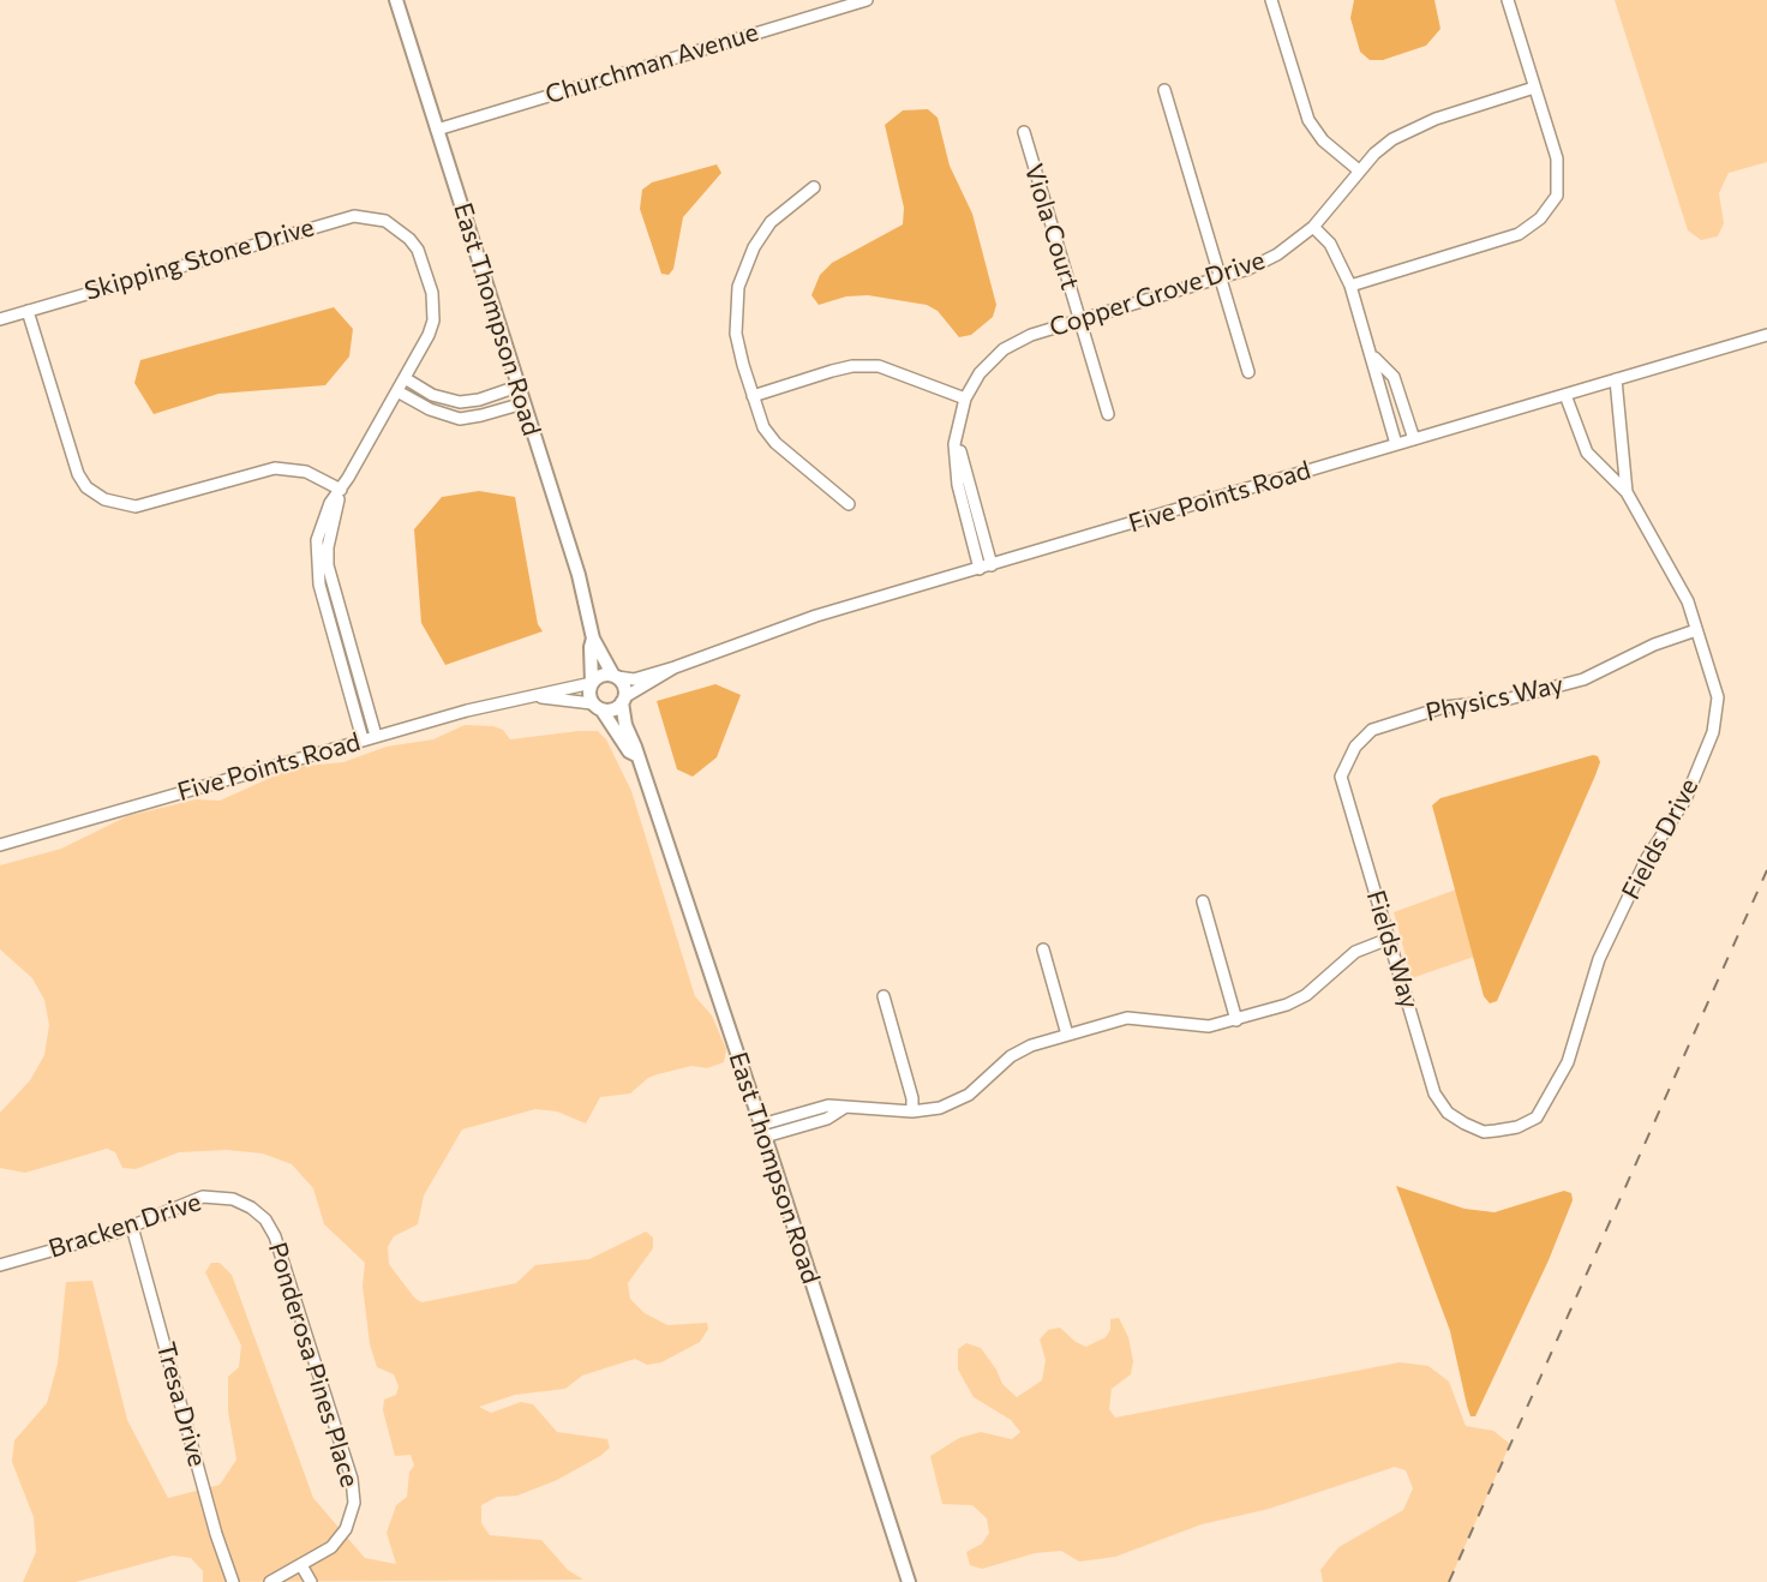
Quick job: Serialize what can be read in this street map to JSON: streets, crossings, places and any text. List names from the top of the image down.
{
  "streets": {
    "main road": ["East Thompson Road"],
    "street": [
      "Churchman Avenue",
      "Viola Court",
      "Skipping Stone Drive",
      "Copper Grove Drive",
      "Five Points Road",
      "Physics Way",
      "Fields Drive",
      "Fields Way",
      "Bracken Drive",
      "Ponderosa Pines Place",
      "Tresa Drive"
    ]
  },
  "crossings": [
    ["Churchman Avenue", "East Thompson Road"],
    ["Viola Court", "Copper Grove Drive"],
    ["Copper Grove Drive", "Five Points Road"],
    ["East Thompson Road", "Five Points Road"],
    ["Five Points Road", "Fields Drive"],
    ["Physics Way", "Fields Drive"],
    ["Physics Way", "Fields Way"],
    ["Fields Drive", "Fields Way"],
    ["Bracken Drive", "Ponderosa Pines Place"],
    ["Bracken Drive", "Tresa Drive"]
  ]
}
